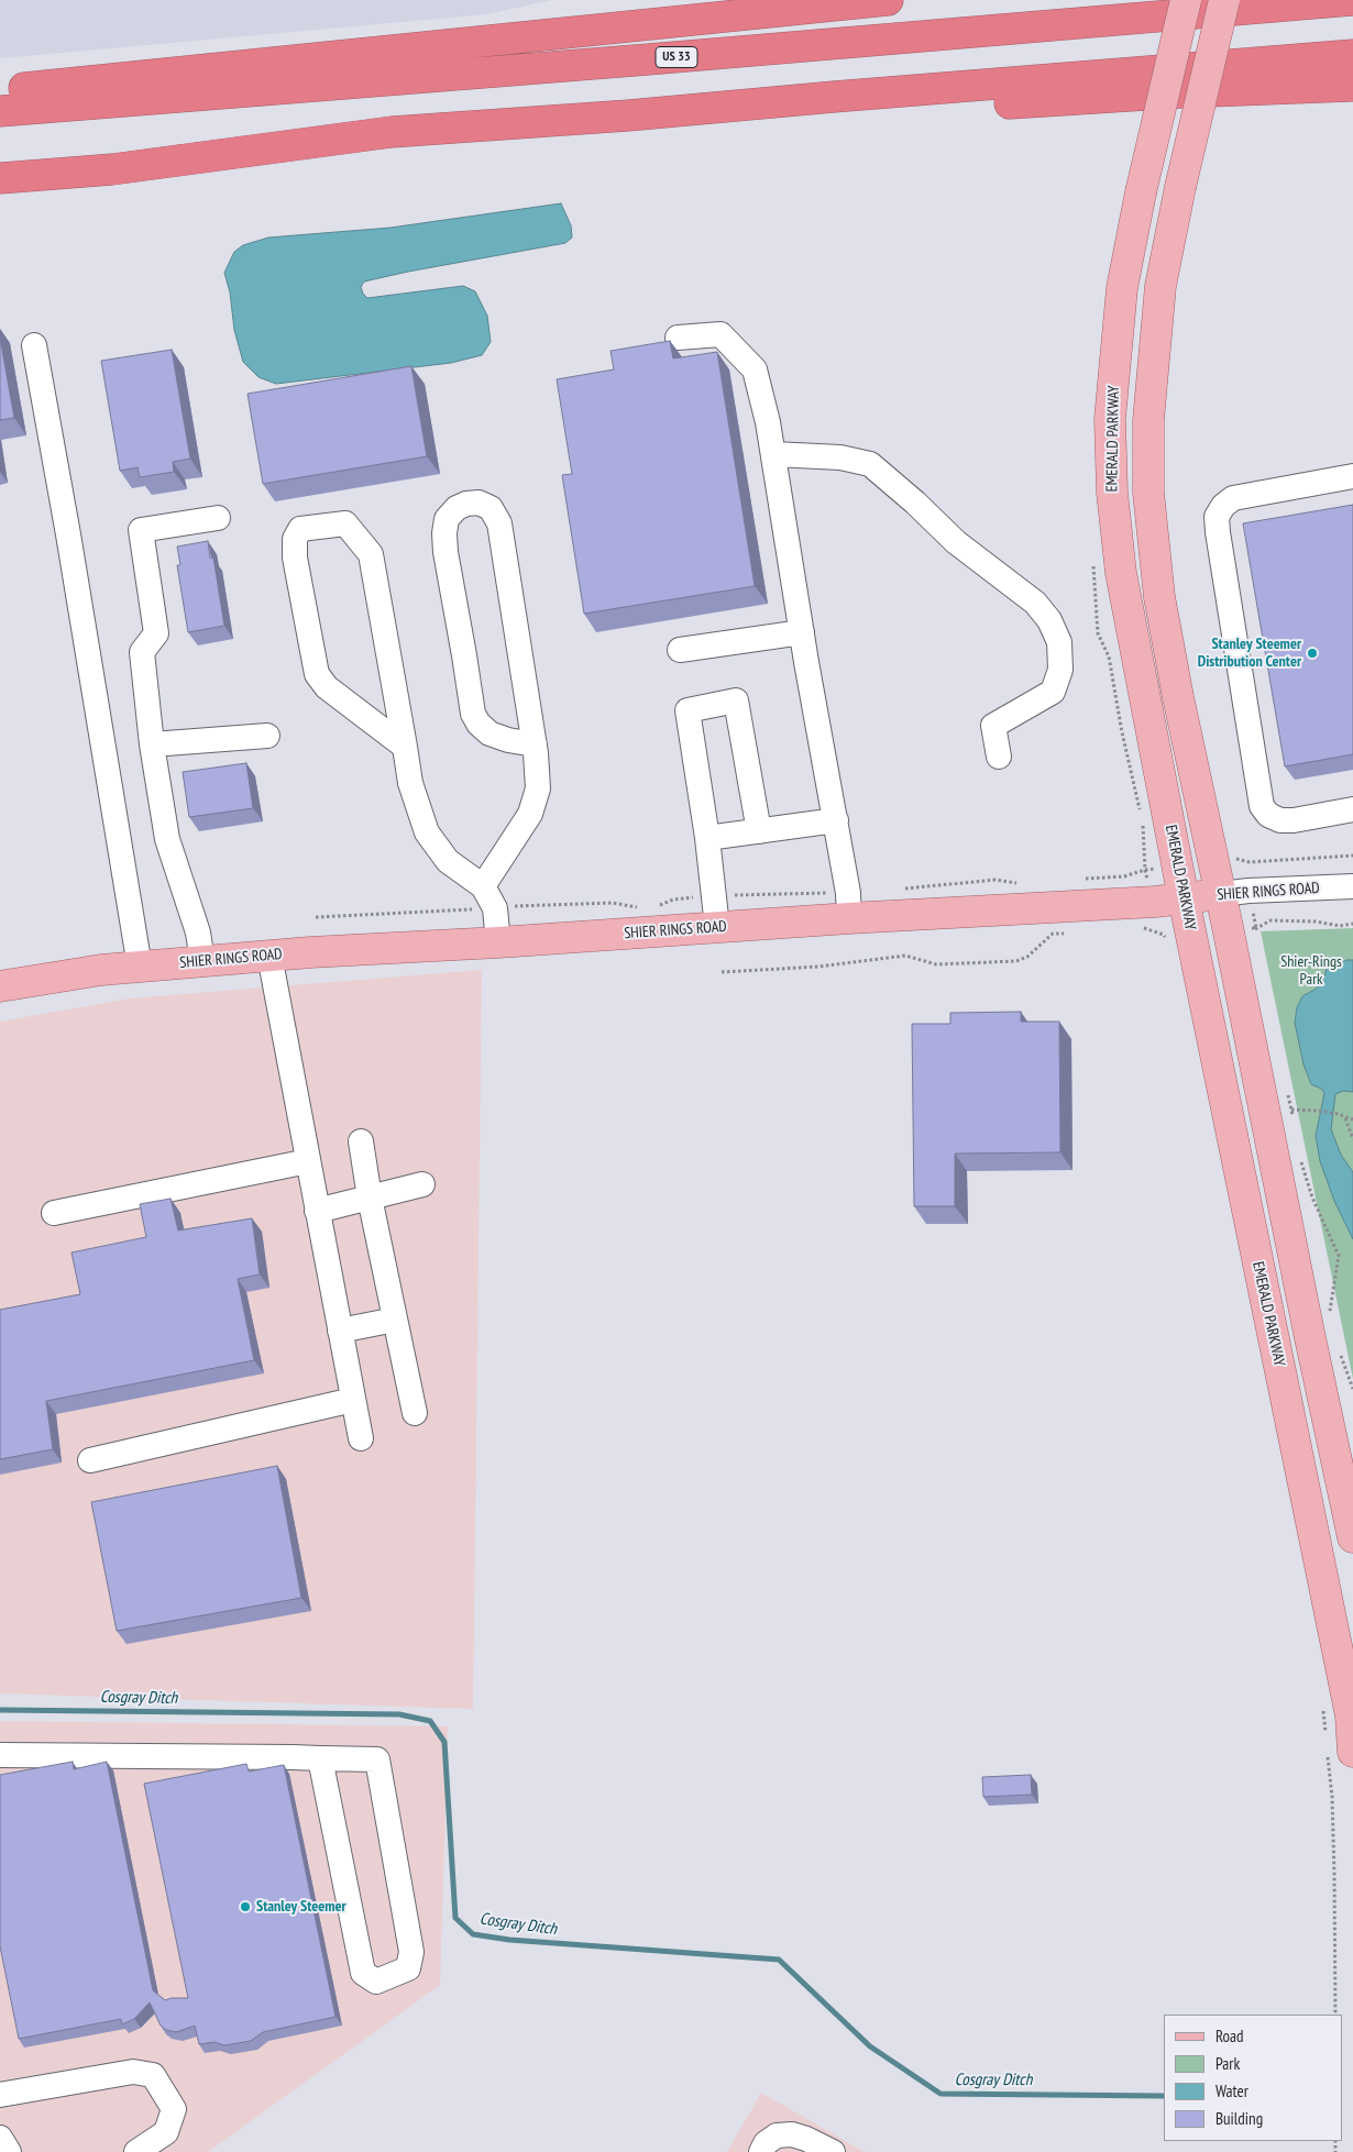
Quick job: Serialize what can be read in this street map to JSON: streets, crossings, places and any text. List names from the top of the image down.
{
  "streets": {
    "highway": ["US 33"],
    "main road": ["EMERALD PARKWAY", "SHIER RINGS ROAD"]
  },
  "crossings": [
    ["EMERALD PARKWAY", "SHIER RINGS ROAD"]
  ],
  "water": ["Cosgray Ditch"],
  "parks": ["Shier-Rings Park"],
  "places": ["Stanley Steemer Distribution Center", "Stanley Steemer"],
  "legend": [
    "Road",
    "Park",
    "Water",
    "Building"
  ]
}
